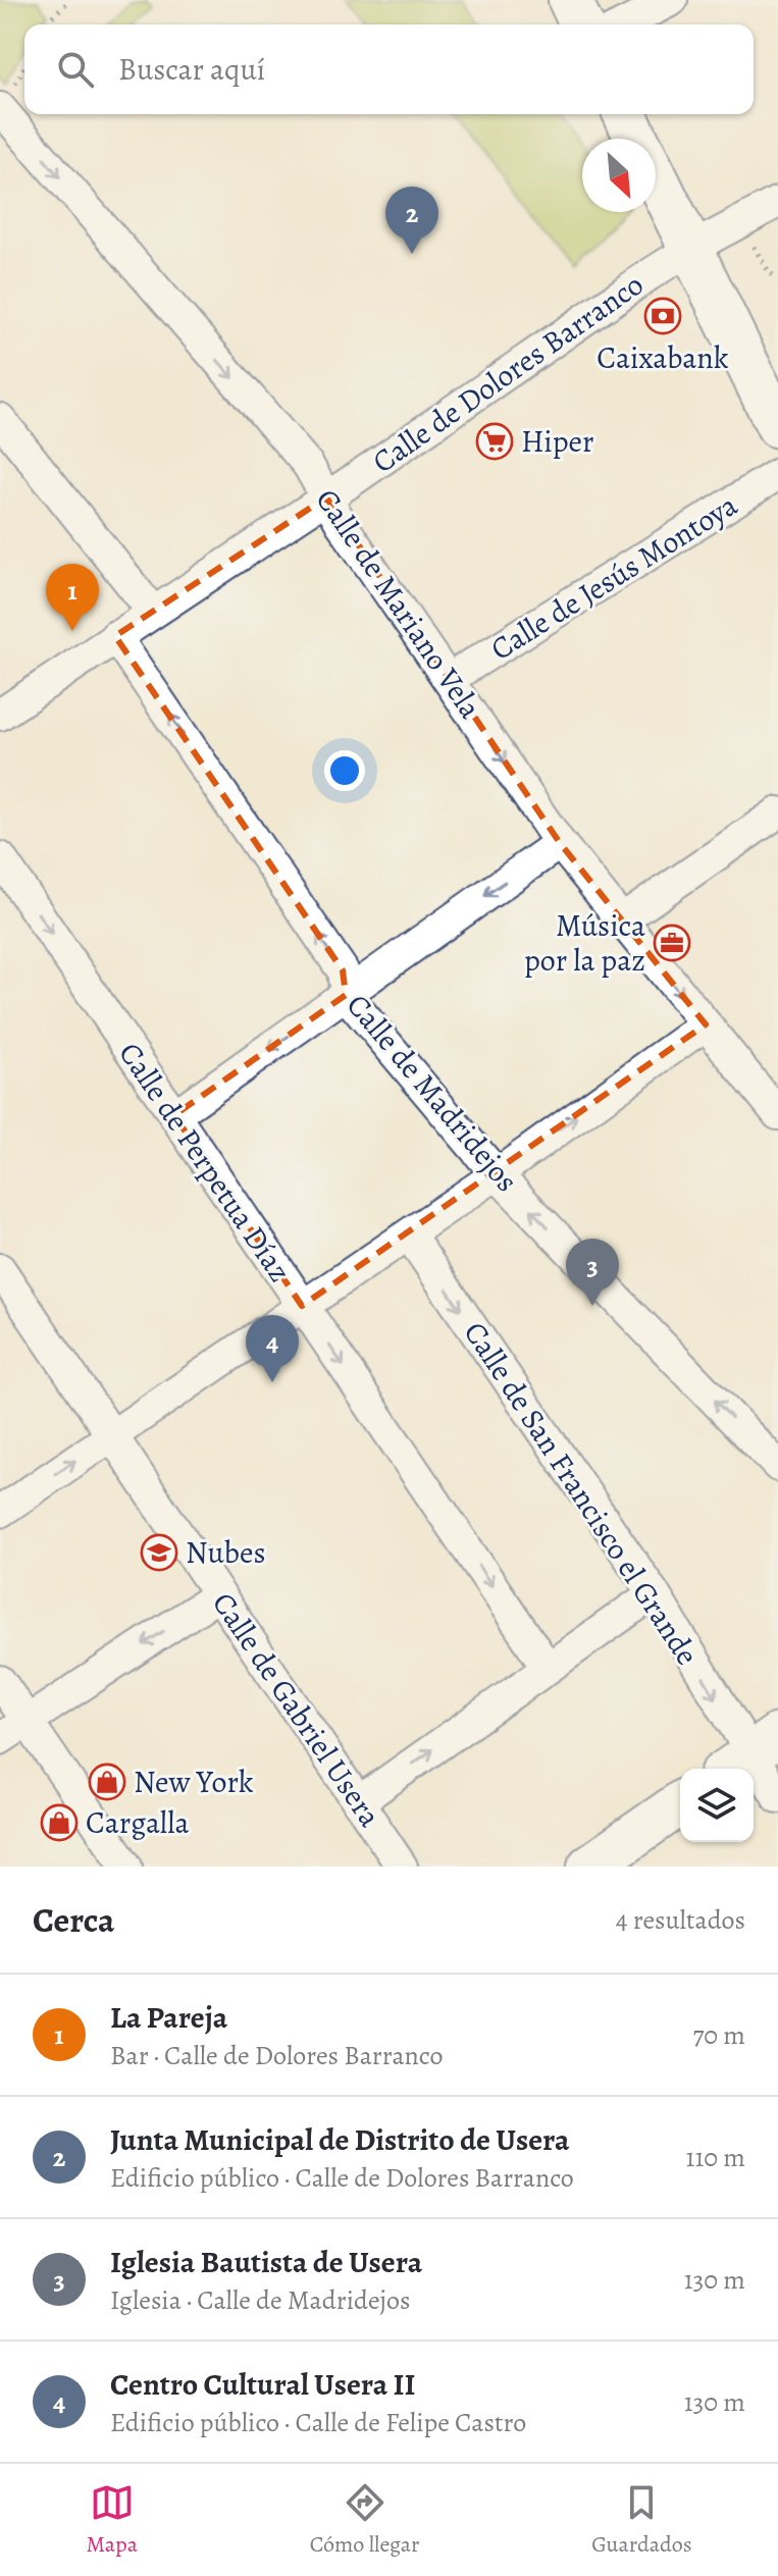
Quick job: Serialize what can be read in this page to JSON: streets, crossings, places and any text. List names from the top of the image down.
{
  "streets": {
    "street": [
      "Calle de Dolores Barranco",
      "Calle de Jesús Montoya",
      "Calle de Mariano Vela",
      "Calle de Madridejos",
      "Calle de Perpetua Díaz",
      "Calle de San Francisco el Grande",
      "Calle de Gabriel Usera"
    ]
  },
  "crossings": [
    ["Calle de Dolores Barranco", "Calle de Mariano Vela"],
    ["Calle de Dolores Barranco", "Calle de Madridejos"],
    ["Calle de Jesús Montoya", "Calle de Mariano Vela"]
  ],
  "one_way": [
    "Calle de Mariano Vela",
    "Calle de Madridejos",
    "Calle de Perpetua Díaz",
    "Calle de San Francisco el Grande"
  ],
  "places": {
    "bank": ["Caixabank"],
    "supermarket": ["Hiper"],
    "office": ["Música por la paz"],
    "school or university": ["Nubes"],
    "shop": ["New York", "Cargalla"]
  },
  "north": "bottom right",
  "page": {
    "search": "Buscar aquí",
    "pins": [
      "2",
      "1",
      "3",
      "4"
    ],
    "heading": ["Cerca", "4 resultados"],
    "list": [
      {
        "mark": "1",
        "name": "La Pareja",
        "note": "Bar · Calle de Dolores Barranco",
        "value": "70 m"
      },
      {
        "mark": "2",
        "name": "Junta Municipal de Distrito de Usera",
        "note": "Edificio público · Calle de Dolores Barranco",
        "value": "110 m"
      },
      {
        "mark": "3",
        "name": "Iglesia Bautista de Usera",
        "note": "Iglesia · Calle de Madridejos",
        "value": "130 m"
      },
      {
        "mark": "4",
        "name": "Centro Cultural Usera II",
        "note": "Edificio público · Calle de Felipe Castro",
        "value": "130 m"
      }
    ],
    "nav": ["Mapa", "Cómo llegar", "Guardados"]
  }
}
